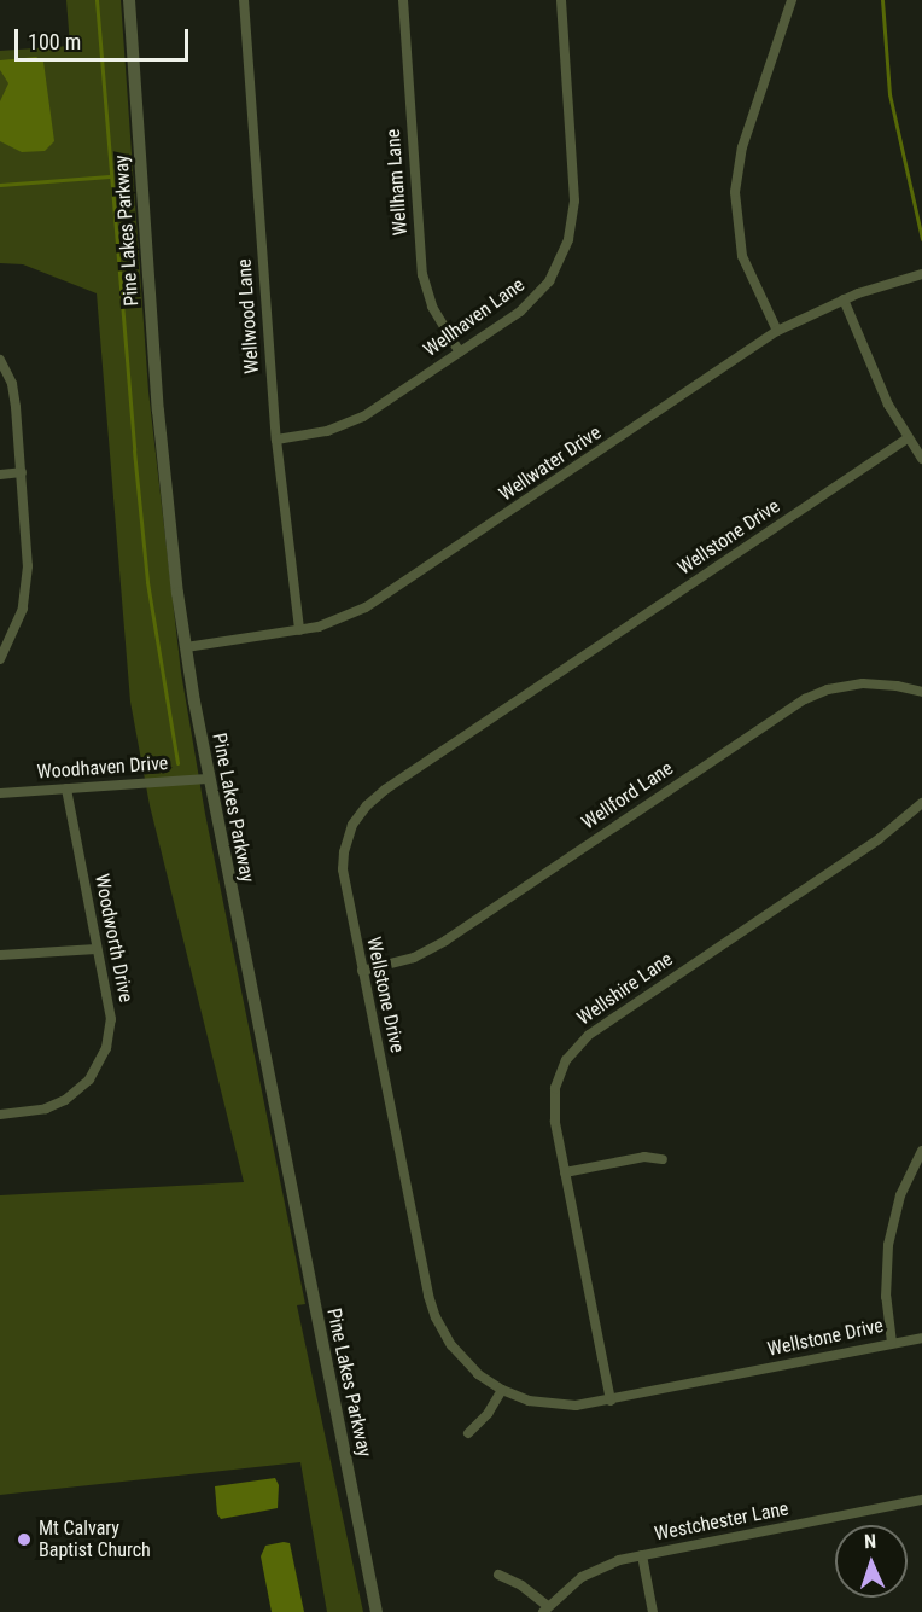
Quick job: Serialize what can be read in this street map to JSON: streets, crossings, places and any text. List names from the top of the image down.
{
  "streets": {
    "street": [
      "Wellham Lane",
      "Pine Lakes Parkway",
      "Wellwood Lane",
      "Wellhaven Lane",
      "Wellwater Drive",
      "Wellstone Drive",
      "Woodhaven Drive",
      "Wellford Lane",
      "Woodworth Drive",
      "Wellshire Lane",
      "Westchester Lane"
    ]
  },
  "crossings": [
    ["Wellham Lane", "Wellhaven Lane"],
    ["Pine Lakes Parkway", "Wellwater Drive"],
    ["Pine Lakes Parkway", "Woodhaven Drive"],
    ["Wellwood Lane", "Wellhaven Lane"],
    ["Wellwood Lane", "Wellwater Drive"],
    ["Wellstone Drive", "Wellford Lane"],
    ["Wellstone Drive", "Wellshire Lane"],
    ["Woodhaven Drive", "Woodworth Drive"]
  ],
  "places": ["Mt Calvary Baptist Church"],
  "scale_bar": "100 m",
  "north": "top"
}
